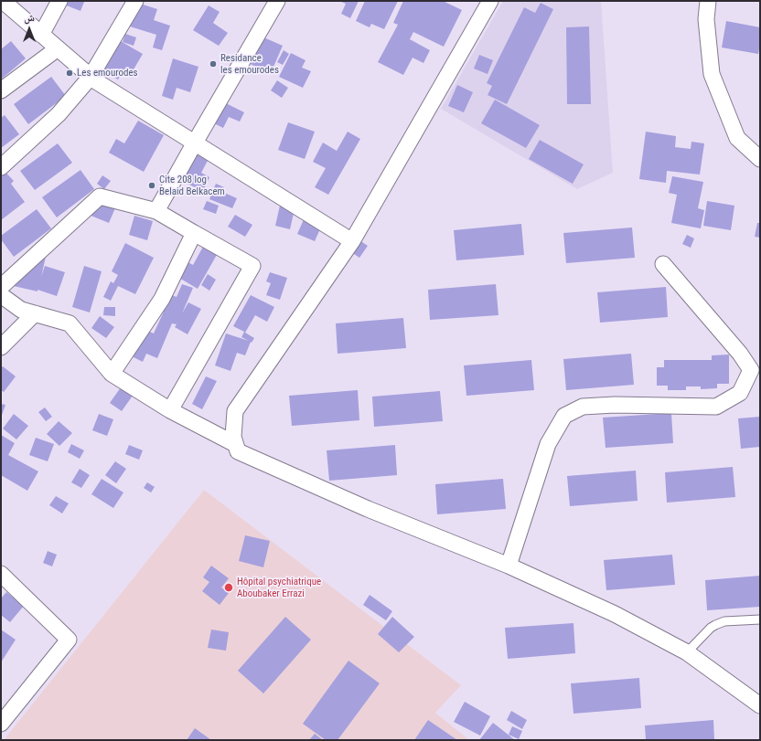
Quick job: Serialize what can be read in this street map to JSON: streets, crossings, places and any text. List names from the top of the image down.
{
  "places": [
    "Residance les emourodes",
    "Les emourodes",
    "Cite 208 log Belaid Belkacem",
    "Hôpital psychiatrique Aboubaker Errazi"
  ],
  "north": "top"
}
